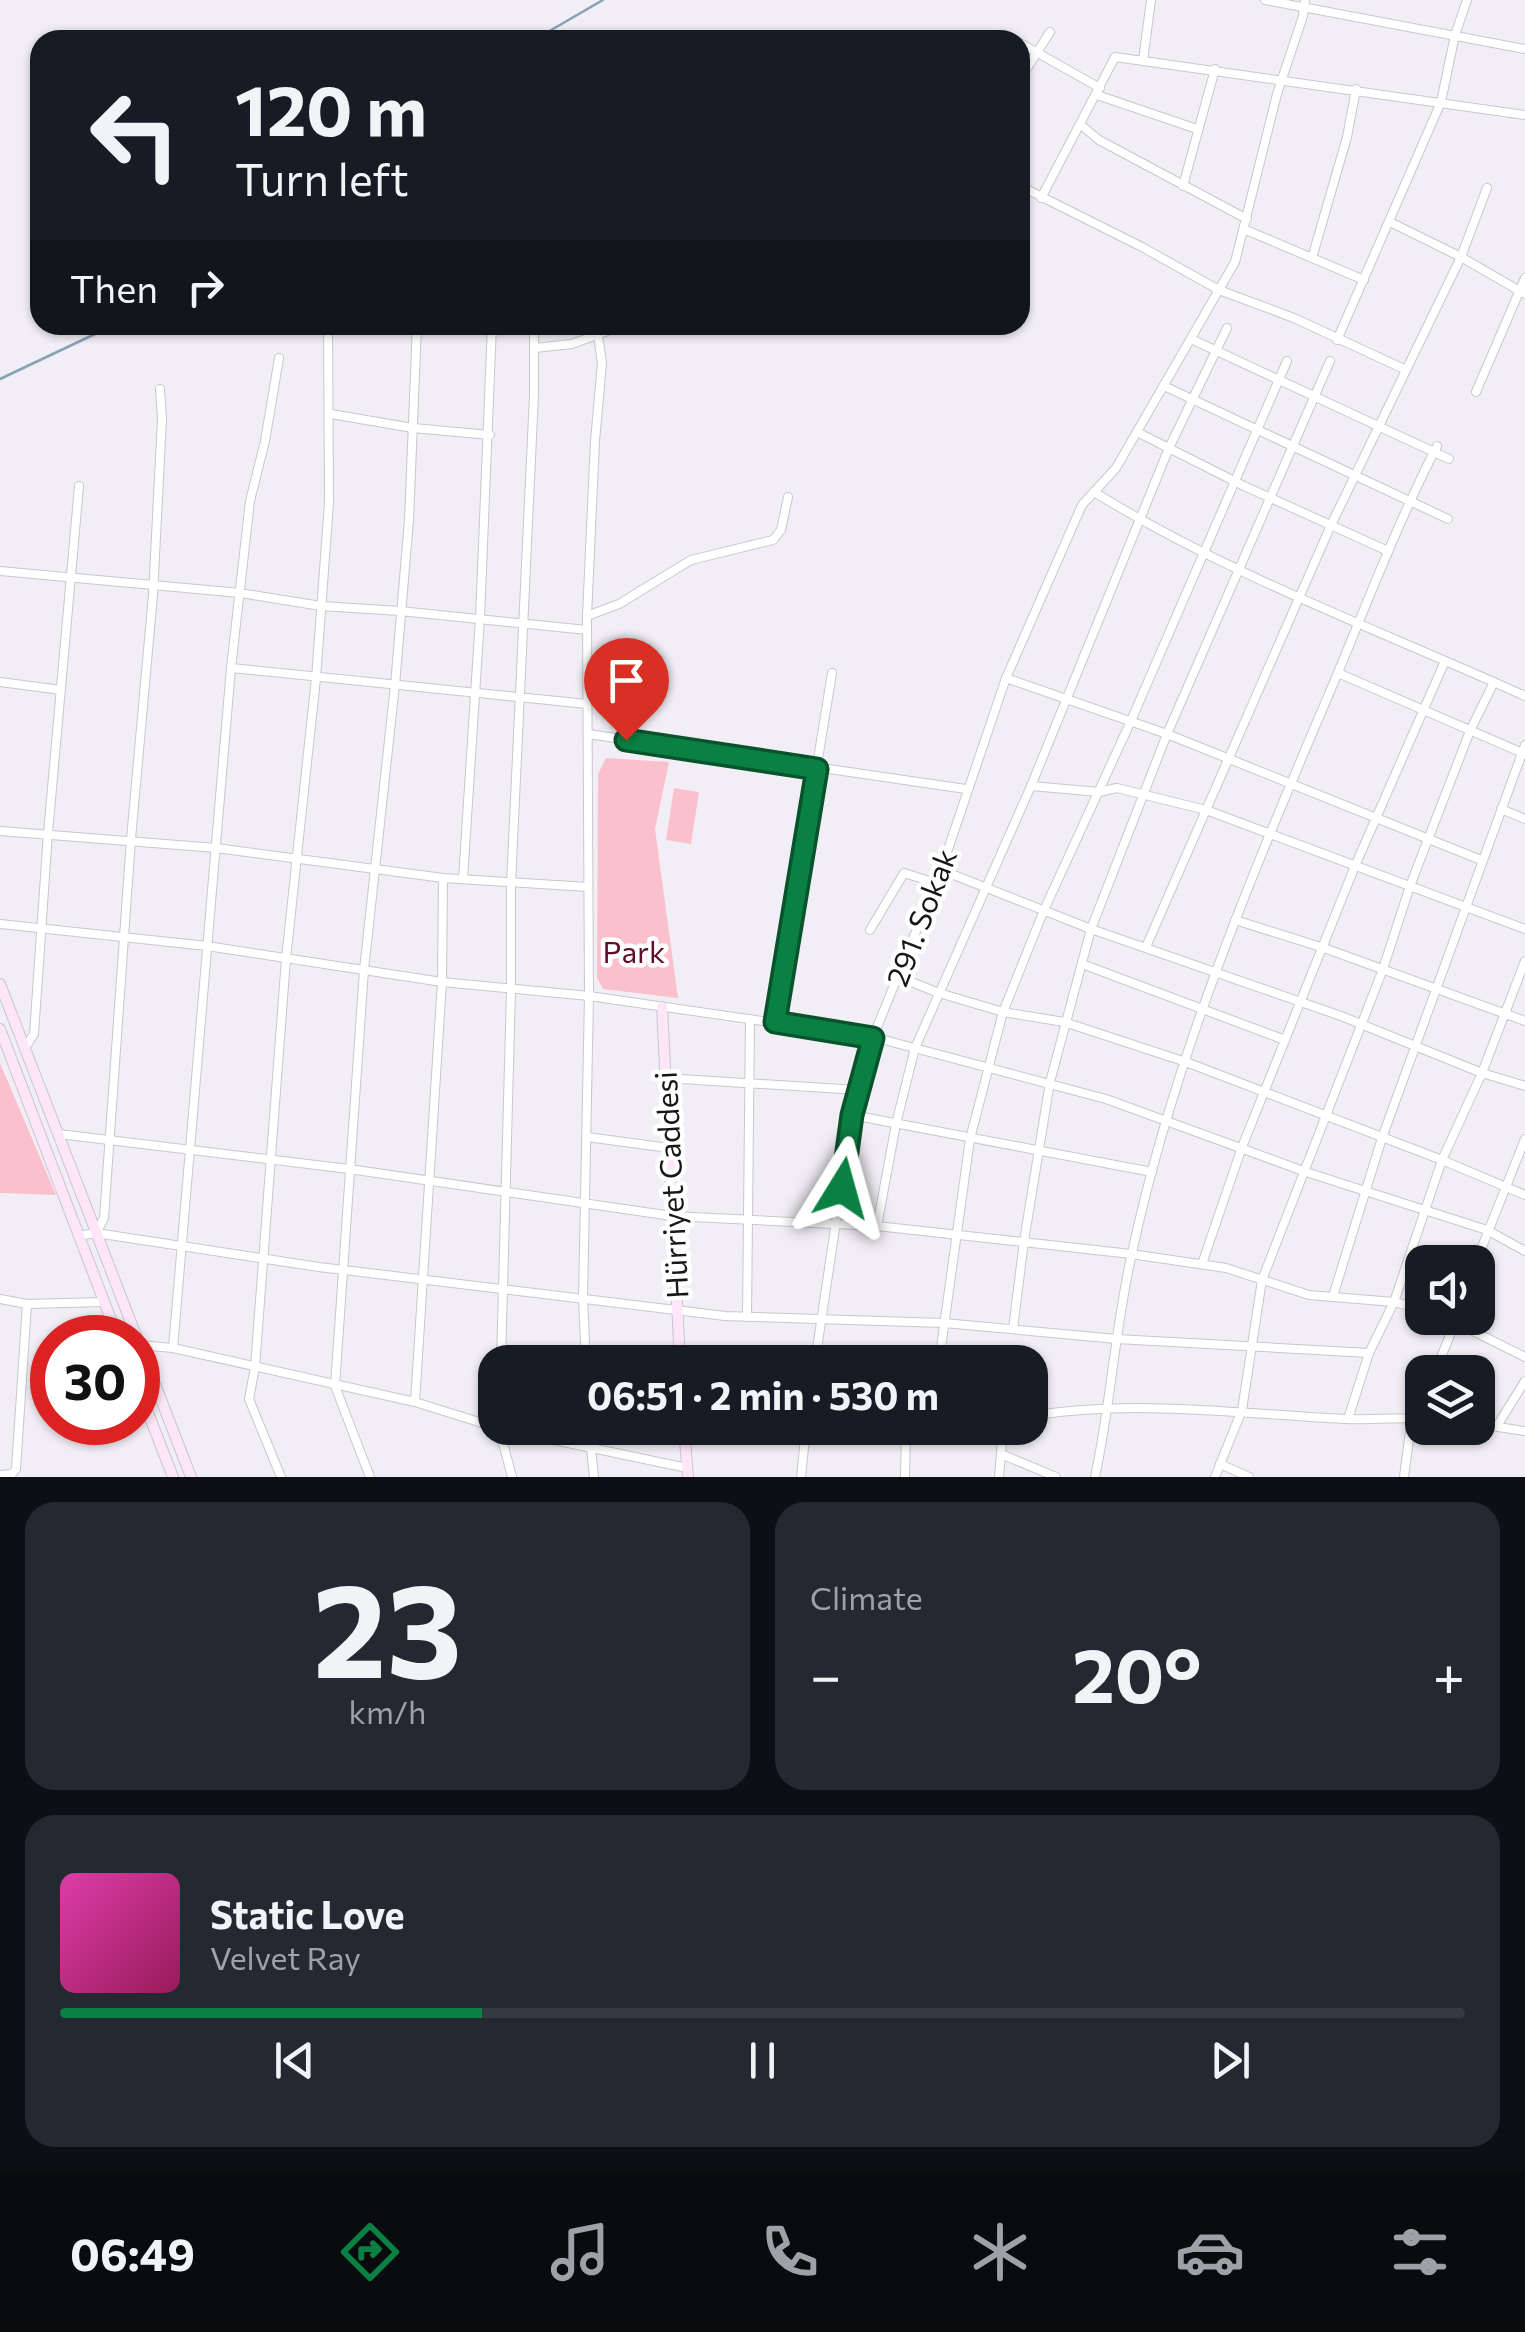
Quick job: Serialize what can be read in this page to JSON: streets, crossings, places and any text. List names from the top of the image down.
{
  "streets": {
    "street": ["291. Sokak", "Hürriyet Caddesi"]
  },
  "parks": ["Park"],
  "page": {
    "turn": ["120 m", "Turn left"],
    "then": "Then",
    "limit": "30",
    "trip": "06:51 · 2 min · 530 m",
    "tile": [
      ["23", "km/h"],
      "Climate"
    ],
    "heat": ["−", "20°", "+"],
    "song": ["Static Love", "Velvet Ray"],
    "tabs": "06:49"
  }
}
